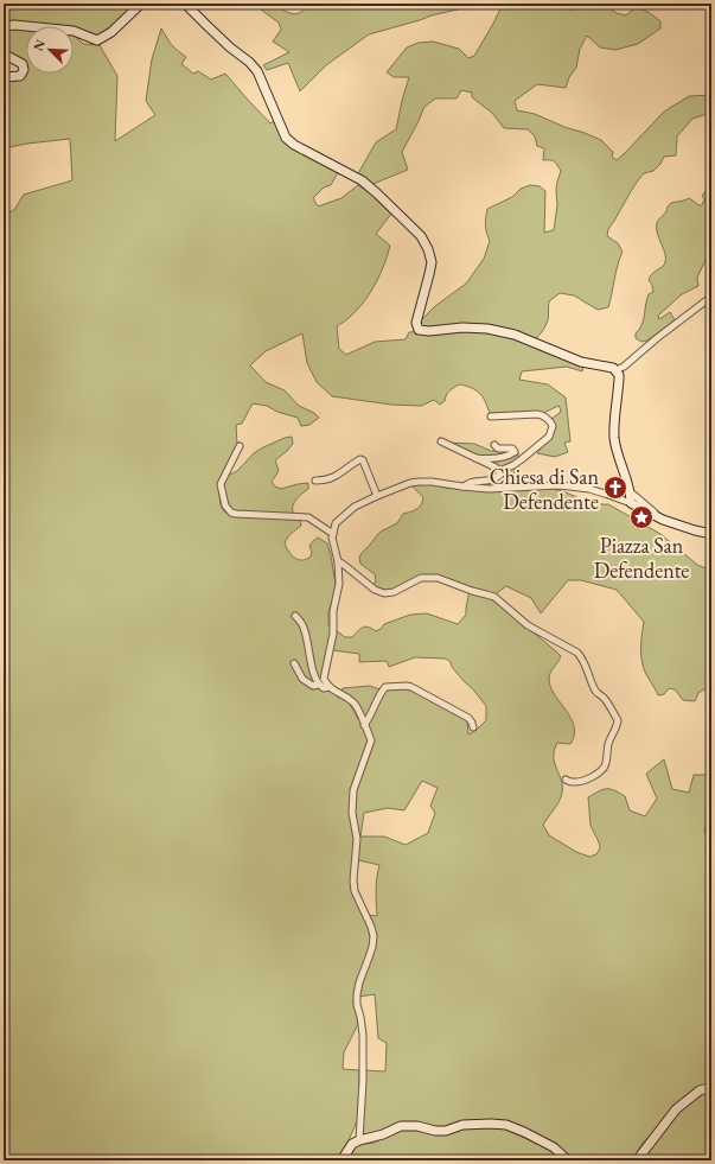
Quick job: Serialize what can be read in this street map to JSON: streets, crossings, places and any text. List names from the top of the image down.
{
  "places": {
    "church": ["Chiesa di San Defendente"],
    "place": ["Piazza San Defendente"]
  },
  "north": "top left"
}
